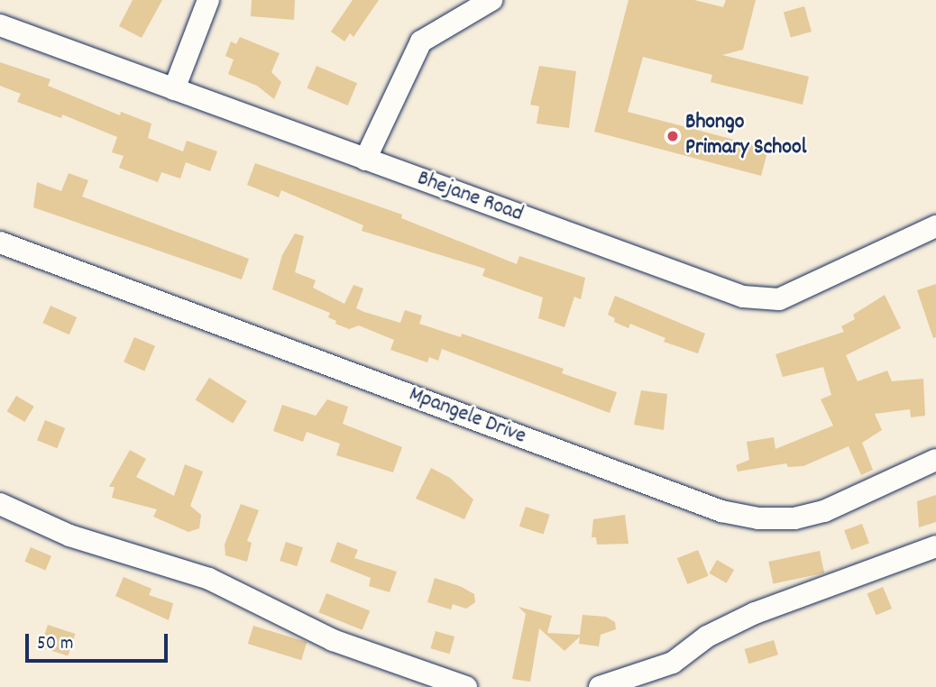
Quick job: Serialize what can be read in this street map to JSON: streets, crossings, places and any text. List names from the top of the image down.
{
  "streets": {
    "street": ["Bhejane Road", "Mpangele Drive"]
  },
  "places": ["Bhongo Primary School"],
  "scale_bar": "50 m"
}
